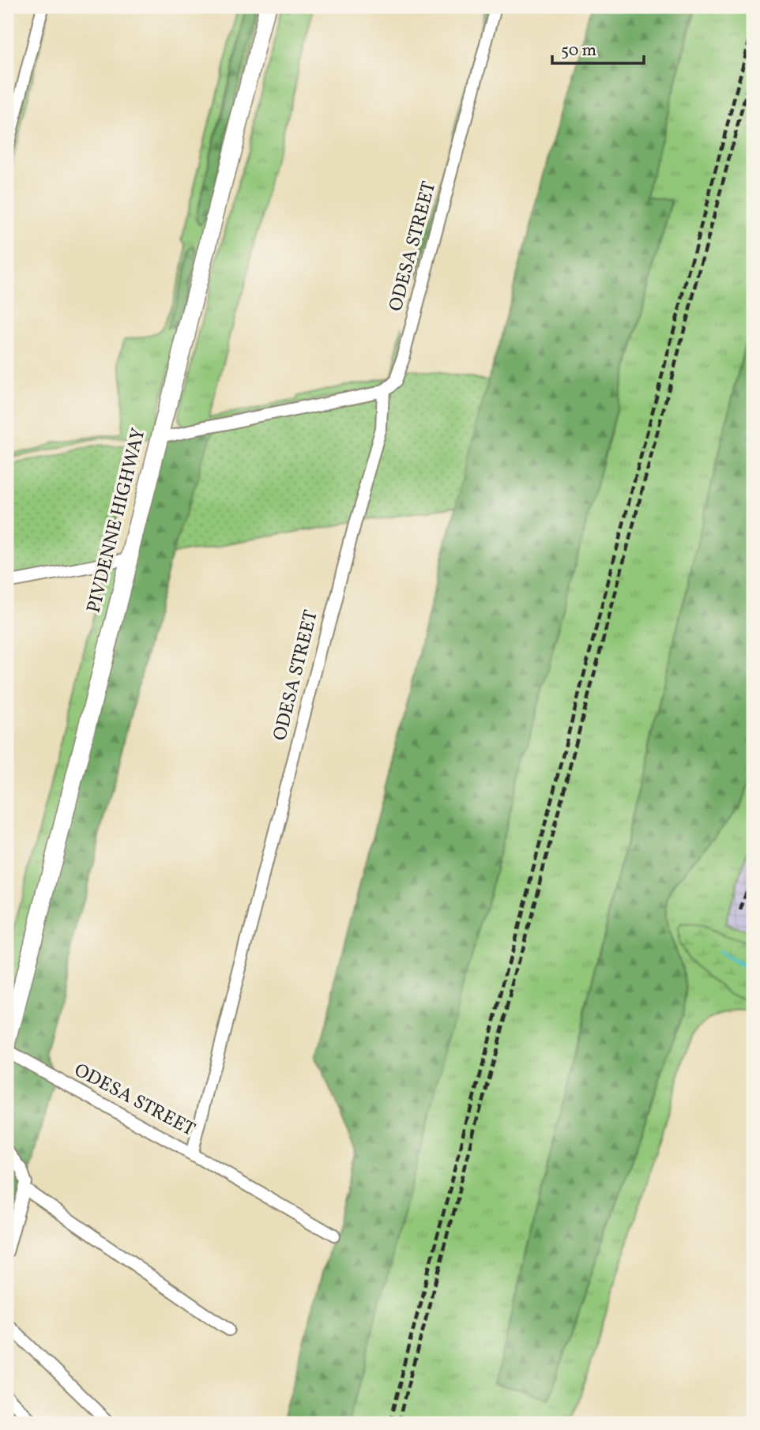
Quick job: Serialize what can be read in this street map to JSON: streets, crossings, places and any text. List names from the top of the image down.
{
  "streets": {
    "street": ["ODESA STREET", "PIVDENNE HIGHWAY"]
  },
  "crossings": [
    ["ODESA STREET", "PIVDENNE HIGHWAY"]
  ],
  "scale_bar": "50 m"
}
